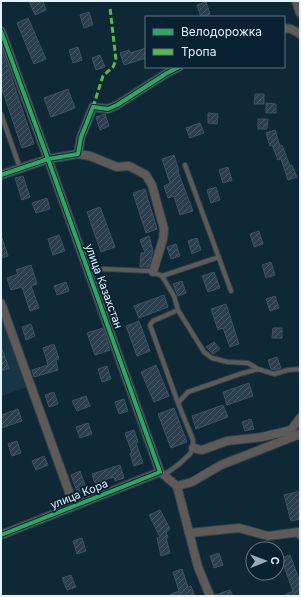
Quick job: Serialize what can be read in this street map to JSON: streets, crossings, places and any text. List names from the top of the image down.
{
  "streets": {
    "street": ["улица Казахстан", "улица Кора"]
  },
  "crossings": [
    ["улица Казахстан", "улица Кора"]
  ],
  "legend": ["Велодорожка", "Тропа"],
  "north": "right"
}
